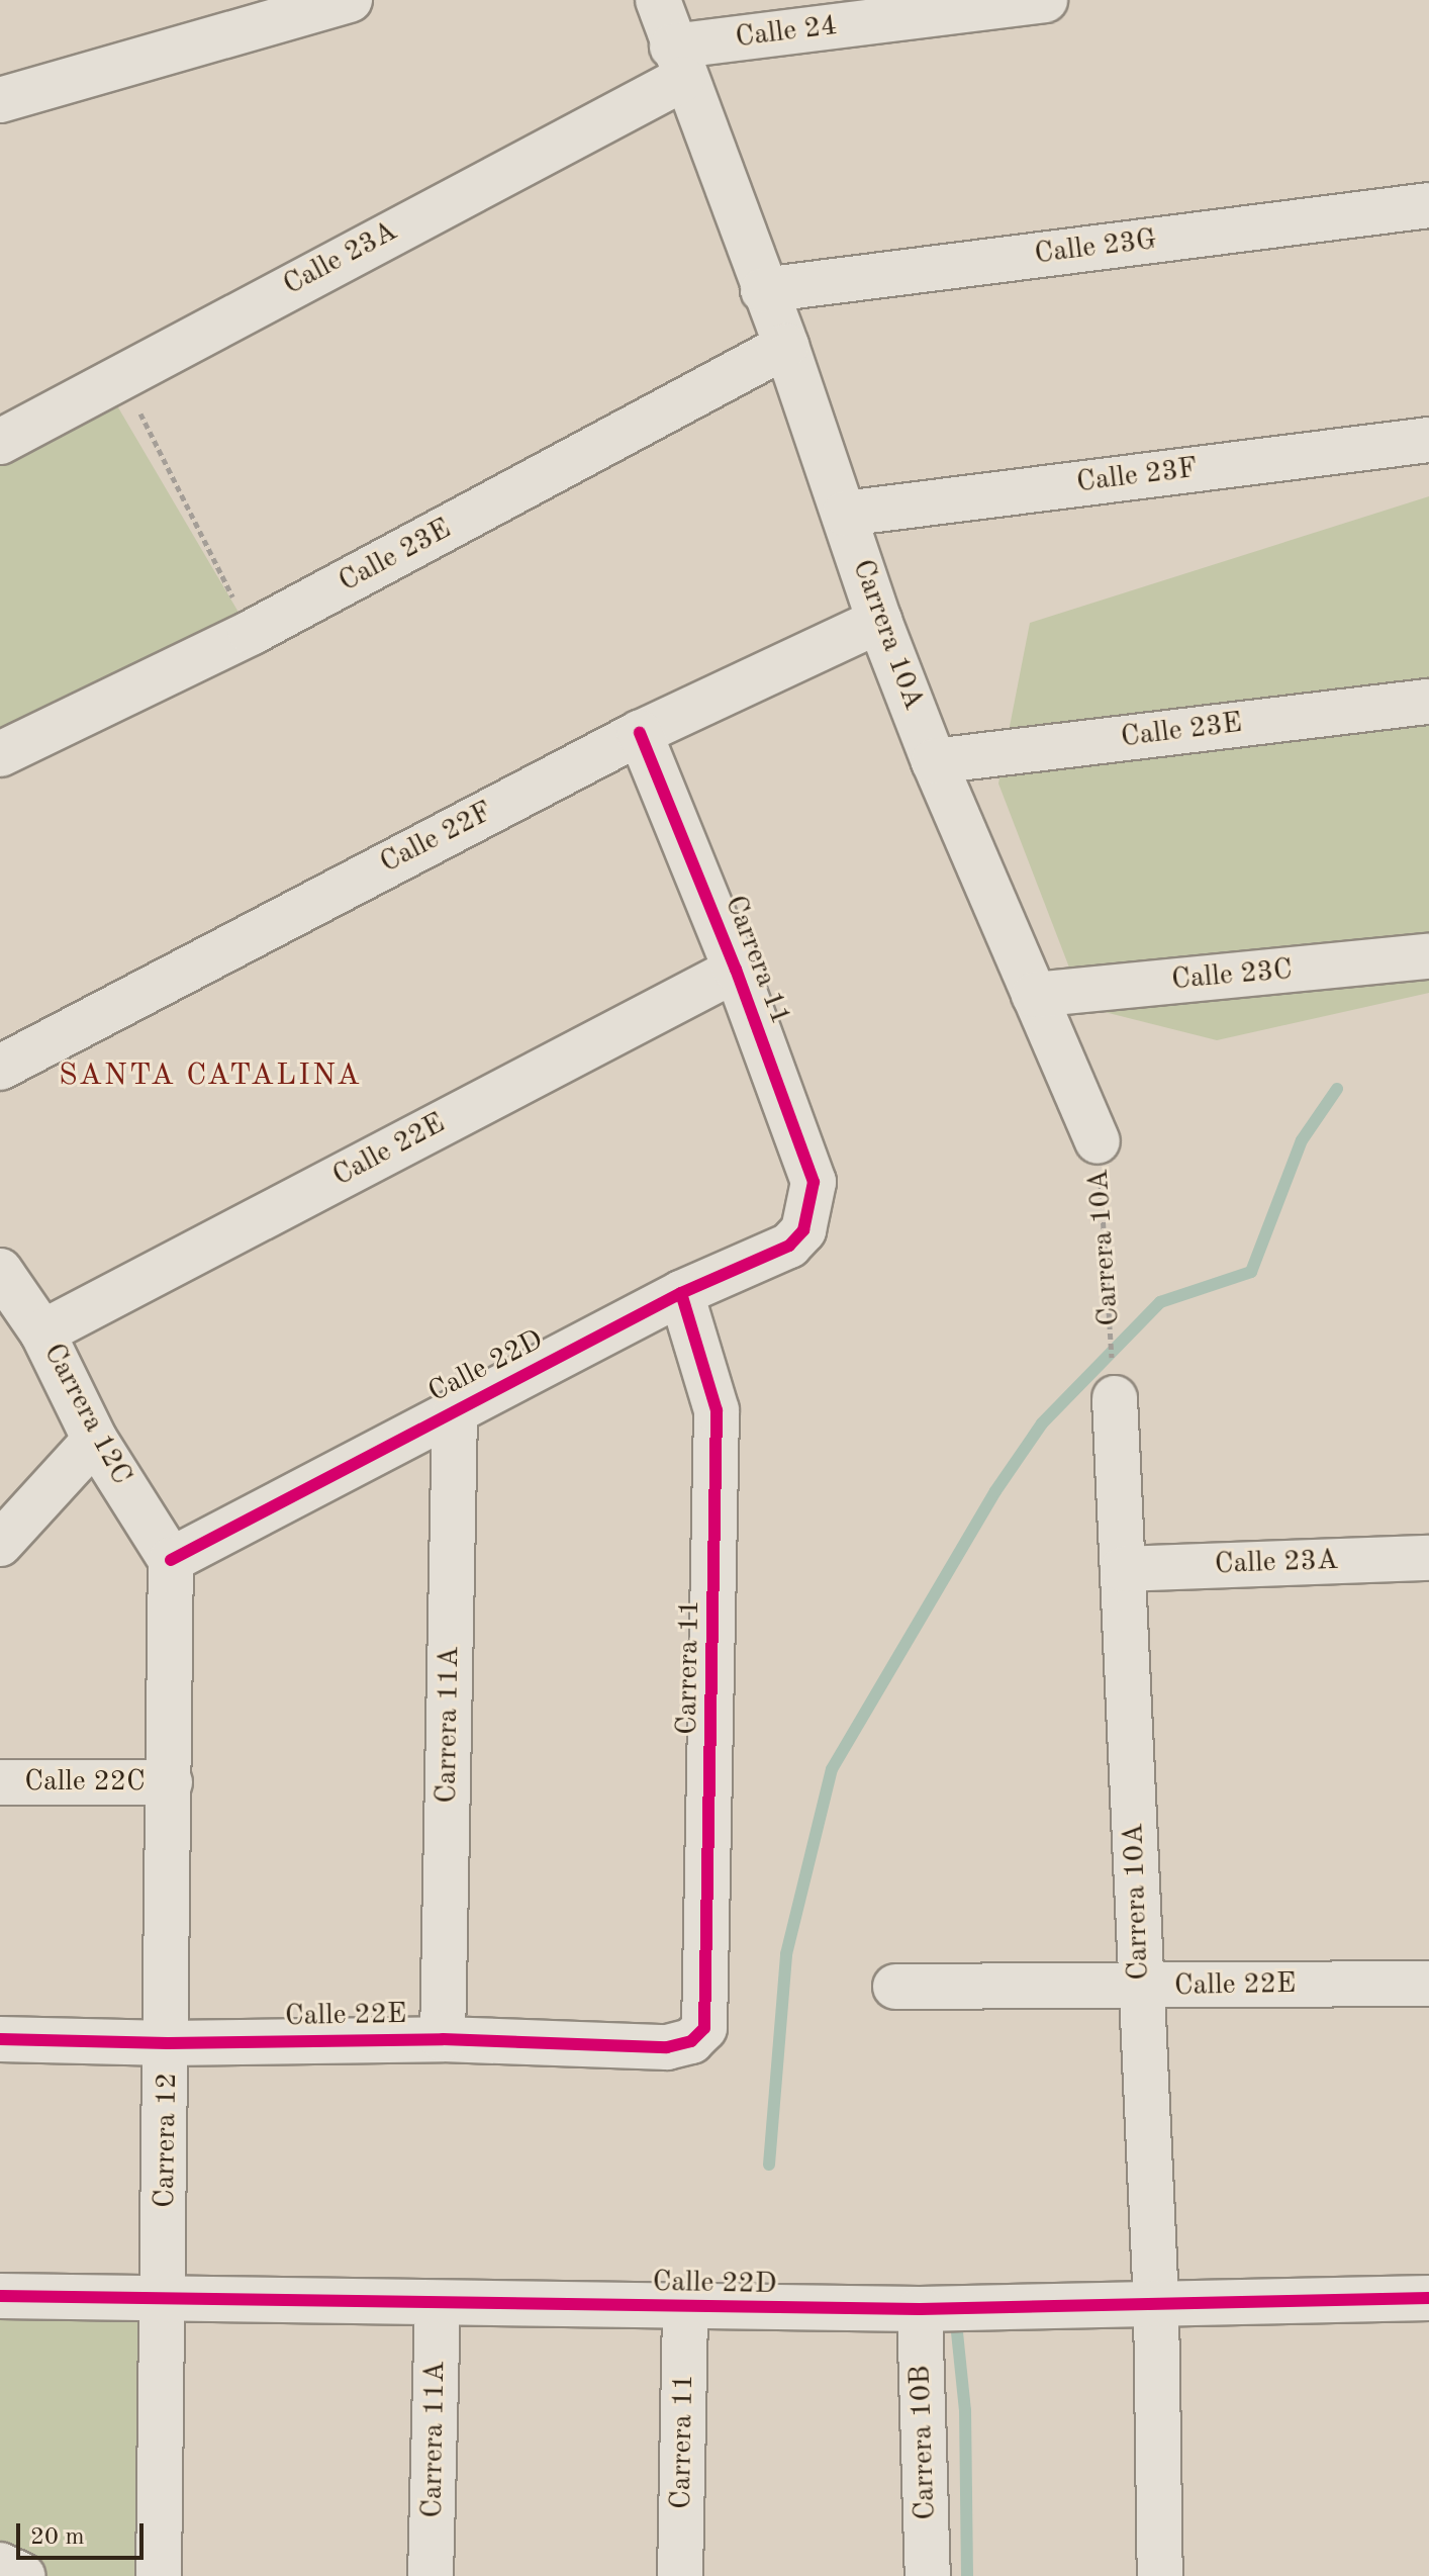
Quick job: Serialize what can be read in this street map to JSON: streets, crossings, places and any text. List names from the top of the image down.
{
  "streets": {
    "street": [
      "Calle 24",
      "Calle 23G",
      "Calle 23A",
      "Calle 23F",
      "Calle 23E",
      "Carrera 10A",
      "Calle 22F",
      "Carrera 11",
      "Calle 23C",
      "Calle 22E",
      "Calle 22D",
      "Carrera 12C",
      "Carrera 11A",
      "Calle 22C",
      "Carrera 12",
      "Carrera 10B"
    ]
  },
  "crossings": [
    ["Calle 24", "Calle 23A"],
    ["Calle 24", "Carrera 10A"],
    ["Calle 23G", "Carrera 10A"],
    ["Calle 23A", "Carrera 10A"],
    ["Calle 23F", "Carrera 10A"],
    ["Calle 23E", "Carrera 10A"],
    ["Carrera 10A", "Calle 22F"],
    ["Carrera 10A", "Calle 23C"],
    ["Carrera 10A", "Calle 22E"],
    ["Carrera 10A", "Calle 22D"],
    ["Calle 22F", "Carrera 11"],
    ["Carrera 11", "Calle 22E"],
    ["Carrera 11", "Calle 22D"],
    ["Calle 22E", "Carrera 12C"],
    ["Calle 22E", "Carrera 11A"],
    ["Calle 22E", "Carrera 12"],
    ["Calle 22D", "Carrera 12C"],
    ["Calle 22D", "Carrera 11A"],
    ["Calle 22D", "Carrera 12"],
    ["Calle 22D", "Carrera 10B"],
    ["Carrera 12C", "Carrera 12"],
    ["Calle 22C", "Carrera 12"]
  ],
  "districts": ["SANTA CATALINA"],
  "scale_bar": "20 m"
}
